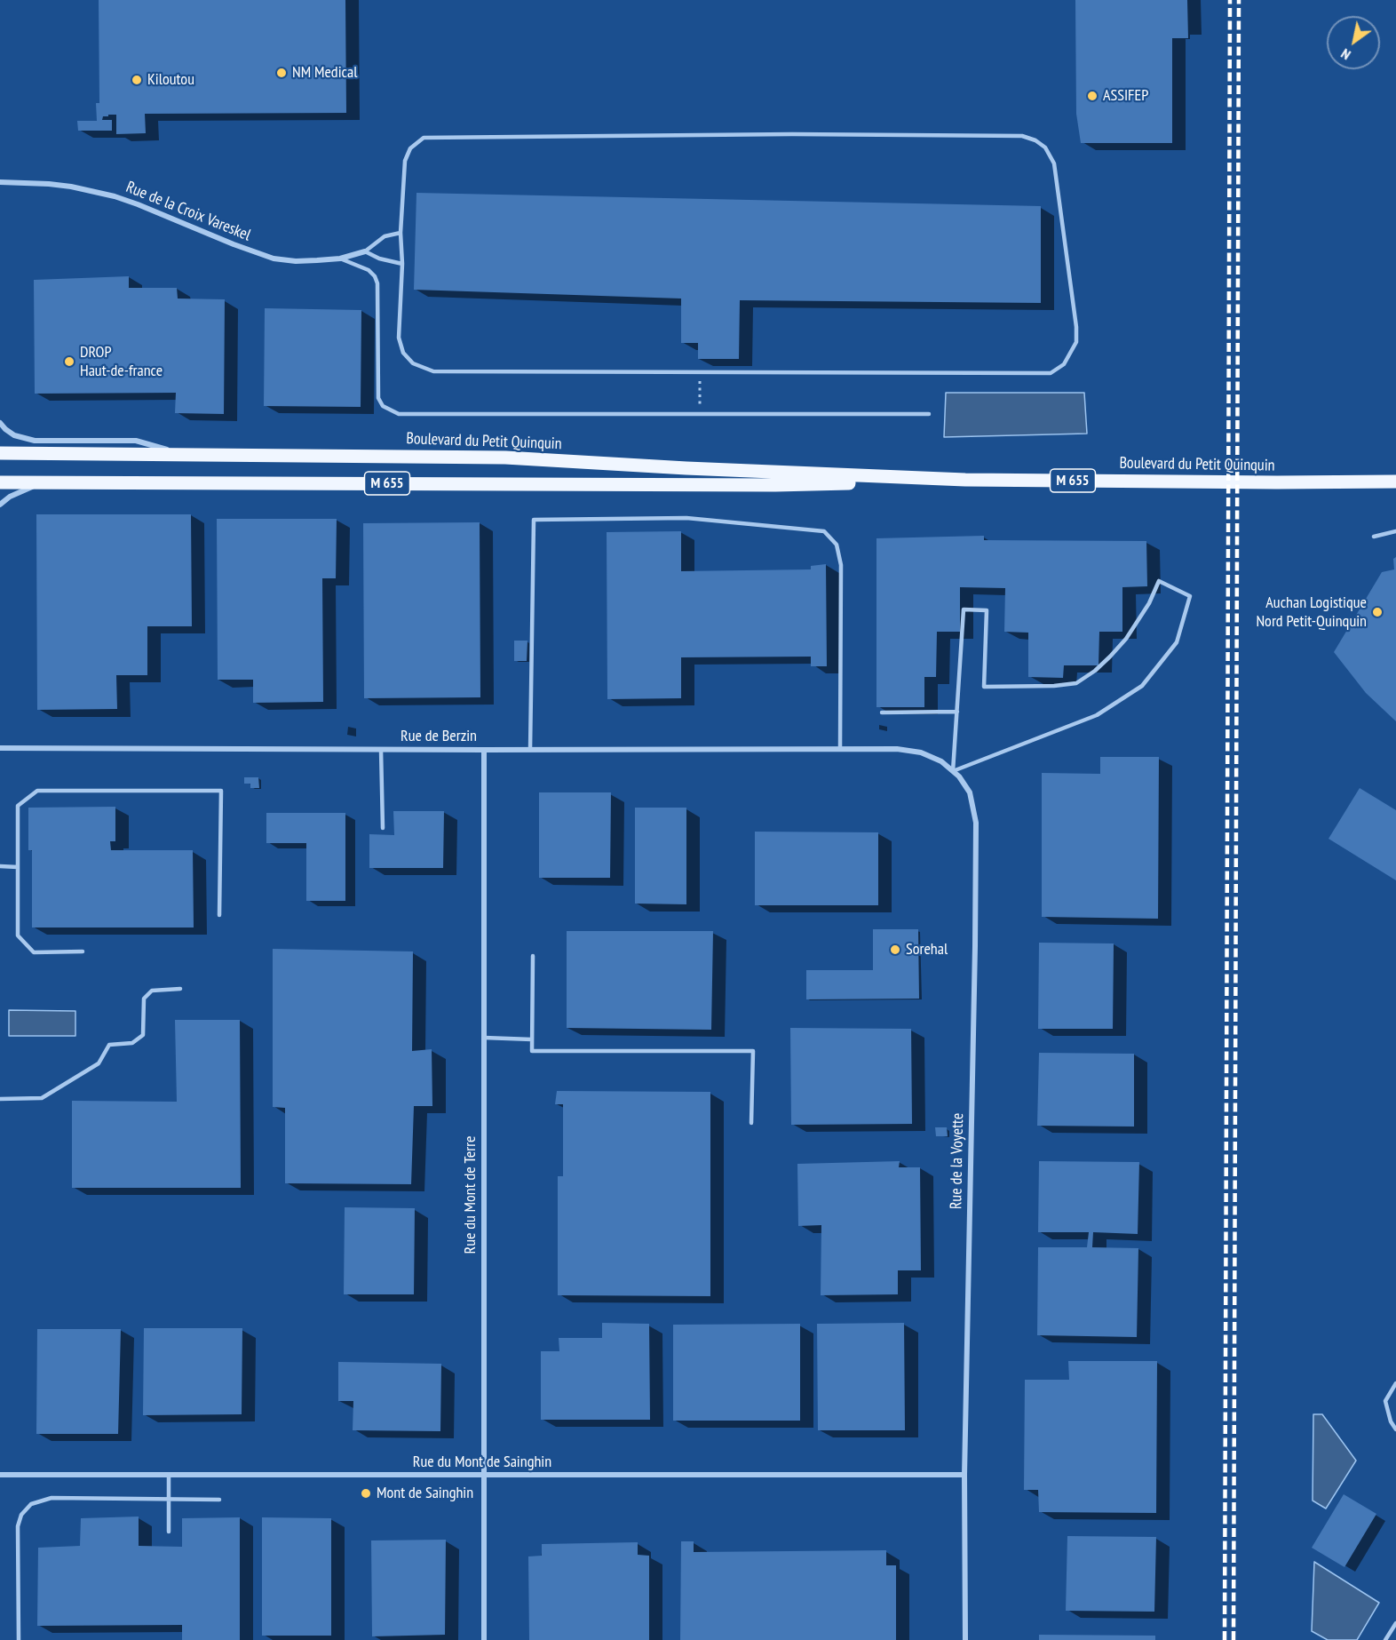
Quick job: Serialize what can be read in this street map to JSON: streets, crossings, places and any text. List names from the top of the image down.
{
  "streets": {
    "main road": ["Boulevard du Petit Quinquin", "M 655"],
    "street": [
      "Rue de la Croix Vareskel",
      "Rue de Berzin",
      "Rue de la Voyette",
      "Rue du Mont de Terre",
      "Rue du Mont de Sainghin"
    ]
  },
  "crossings": [
    ["Rue de Berzin", "Rue de la Voyette"],
    ["Rue de Berzin", "Rue du Mont de Terre"],
    ["Rue de la Voyette", "Rue du Mont de Sainghin"],
    ["Rue du Mont de Terre", "Rue du Mont de Sainghin"]
  ],
  "places": [
    "NM Medical",
    "Kiloutou",
    "ASSIFEP",
    "DROP Haut-de-france",
    "Auchan Logistique Nord Petit-Quinquin",
    "Sorehal",
    "Mont de Sainghin"
  ],
  "north": "bottom left"
}
